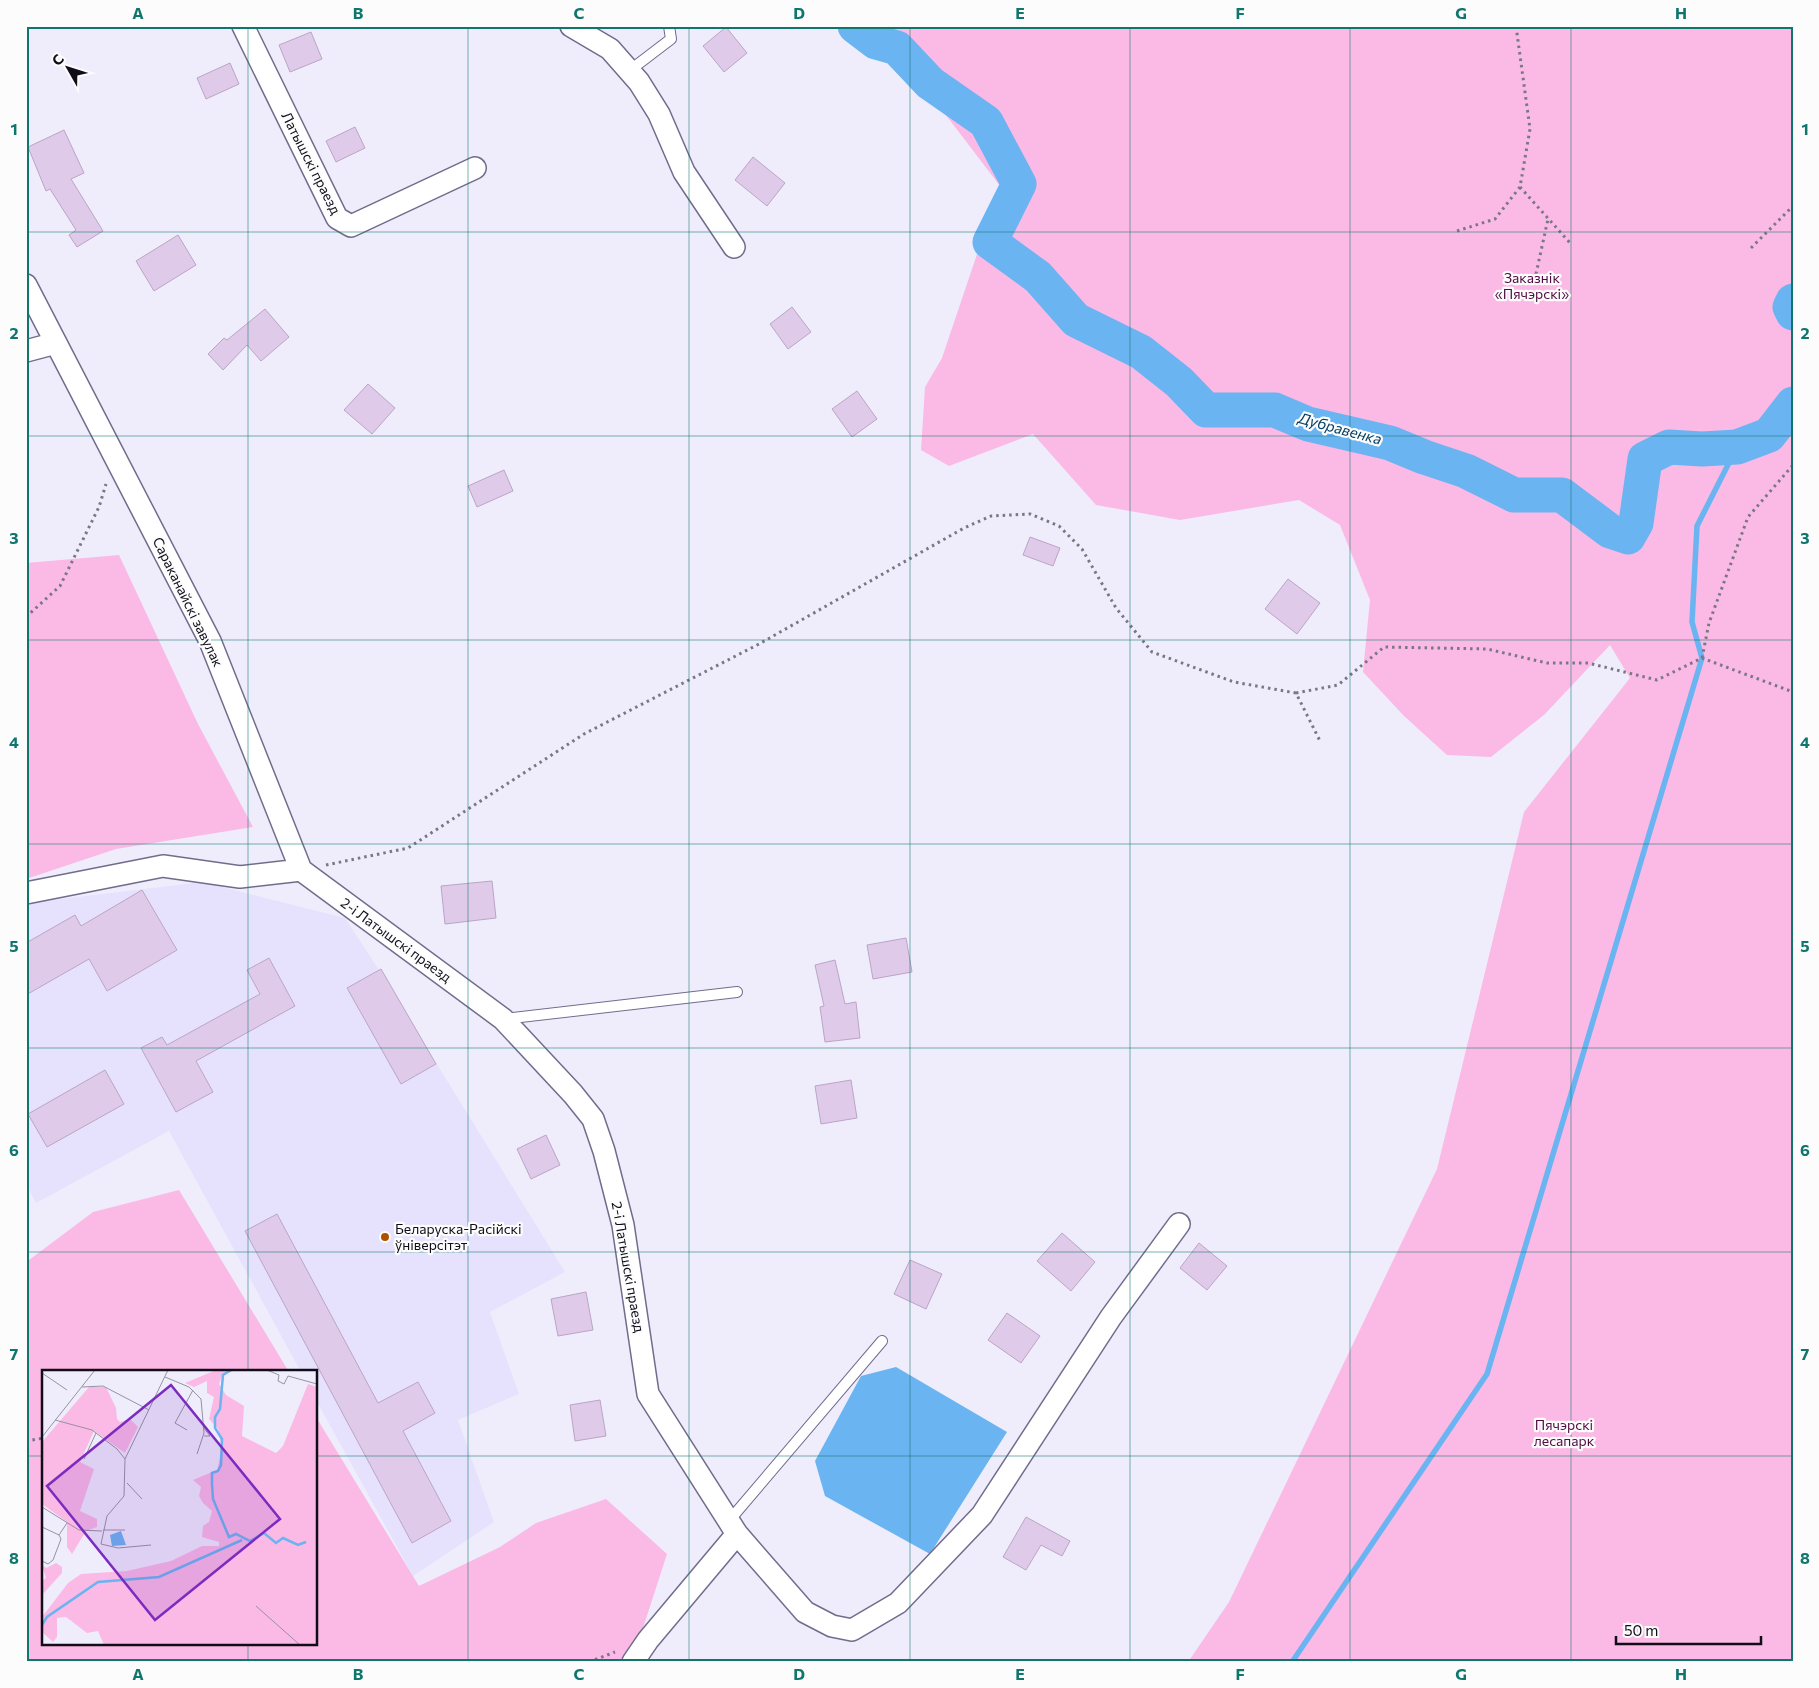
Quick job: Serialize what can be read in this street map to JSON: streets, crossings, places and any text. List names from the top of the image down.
{
  "streets": {
    "street": ["Латышскі праезд", "Сараканайскі завулак", "2-і Латышскі праезд"]
  },
  "crossings": [
    ["Сараканайскі завулак", "2-і Латышскі праезд"]
  ],
  "water": ["Дубравенка"],
  "parks": ["Заказнік «Пячэрскі»", "Пячэрскі лесапарк"],
  "places": ["Беларуска-Расійскі ўніверсітэт"],
  "scale_bar": "50 m",
  "north": "top left",
  "grid": {
    "columns": [
      "A",
      "B",
      "C",
      "D",
      "E",
      "F",
      "G",
      "H"
    ],
    "rows": [
      "1",
      "2",
      "3",
      "4",
      "5",
      "6",
      "7",
      "8"
    ]
  }
}
